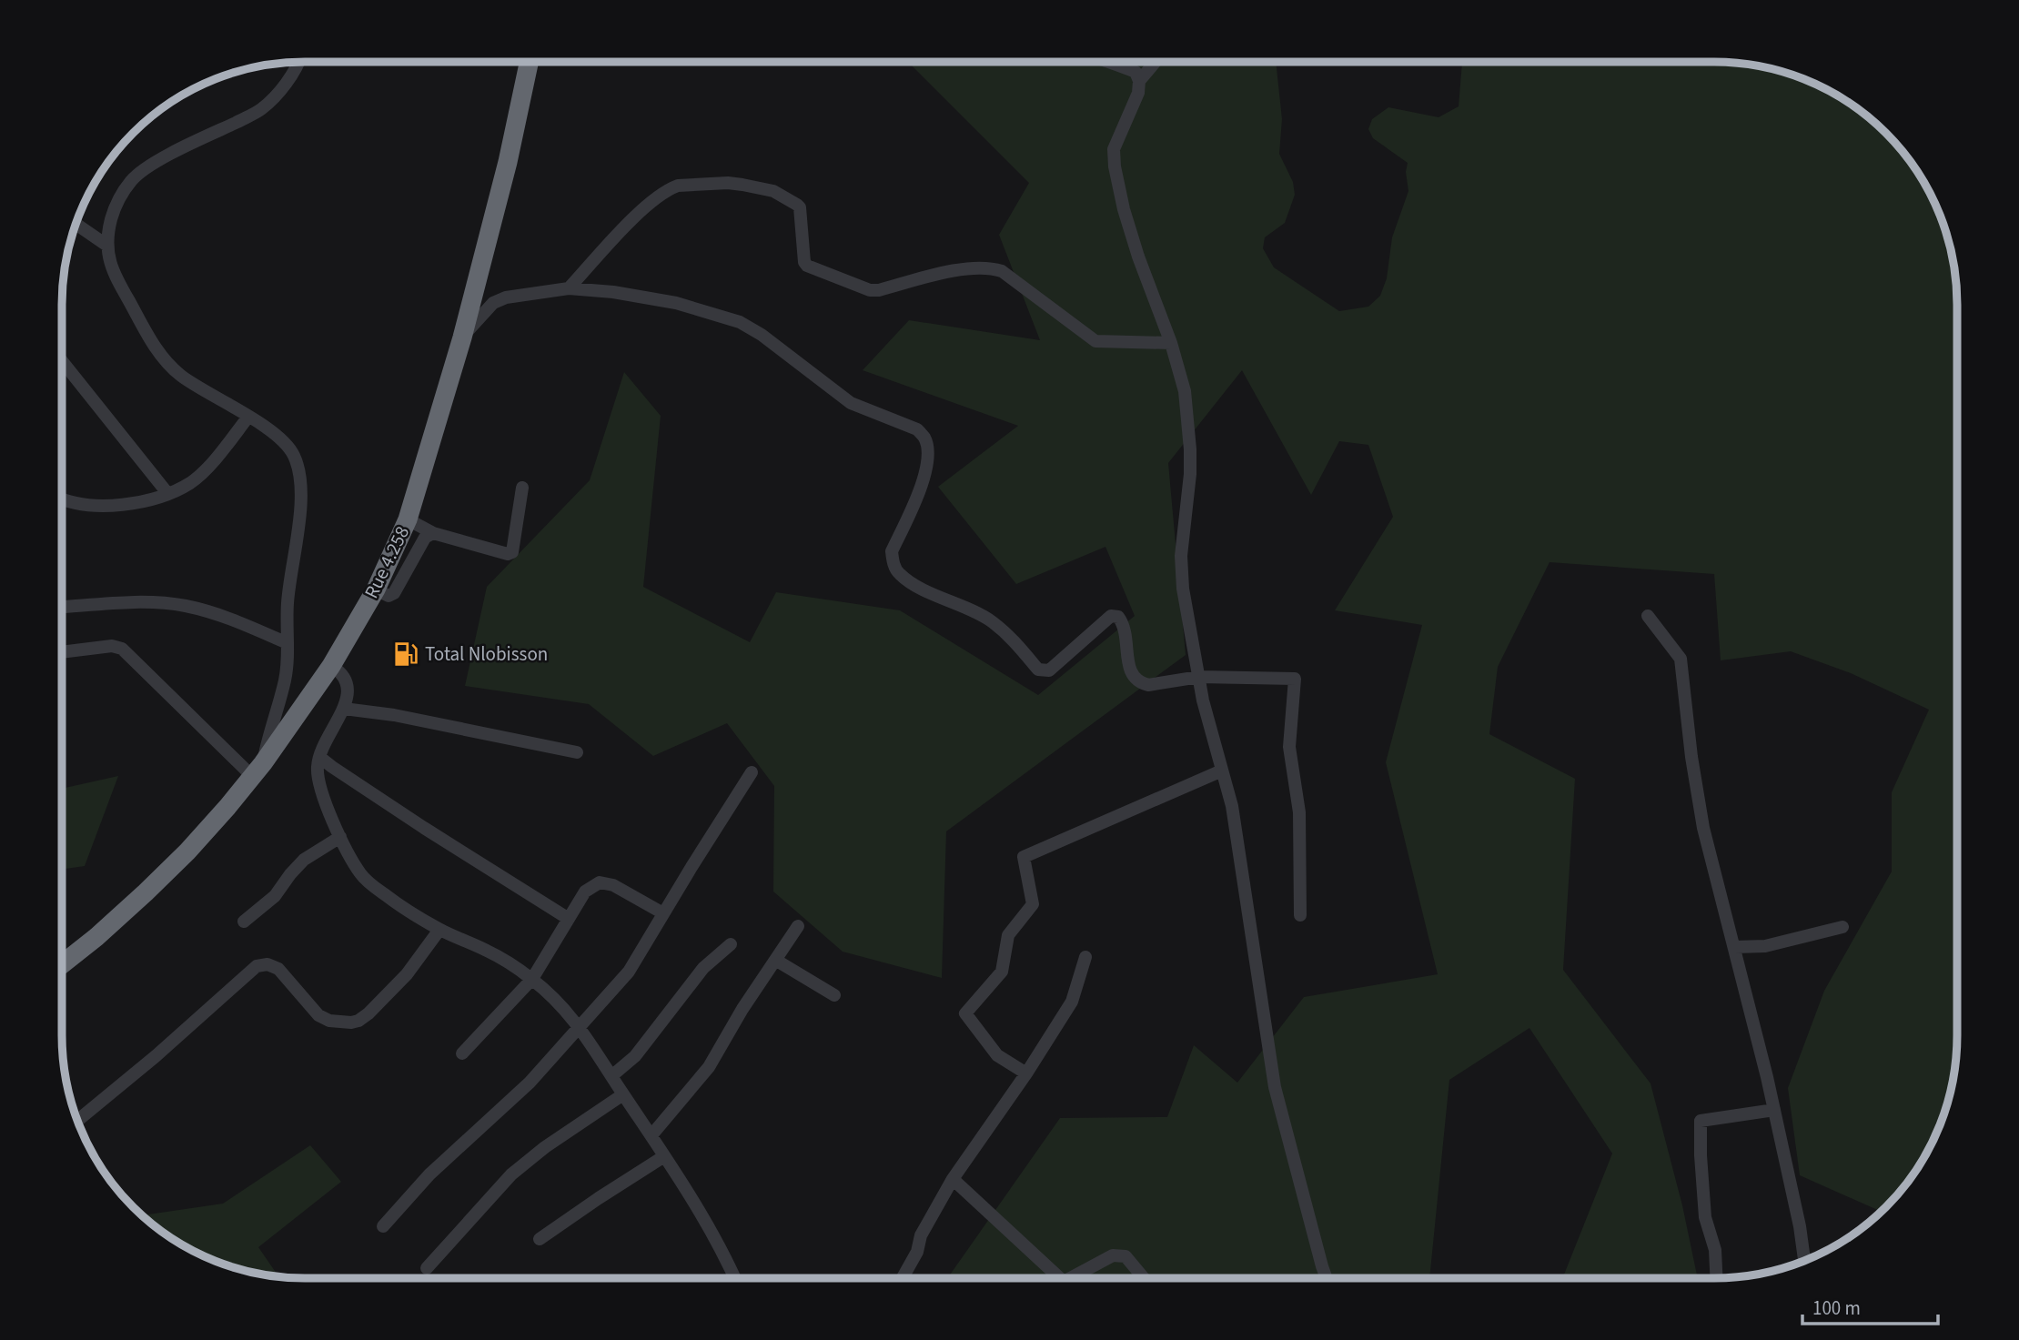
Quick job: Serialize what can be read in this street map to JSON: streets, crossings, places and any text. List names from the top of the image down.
{
  "streets": {
    "highway": ["Rue 4.258"]
  },
  "places": {
    "fuel station": ["Total Nlobisson"]
  },
  "scale_bar": "100 m"
}
